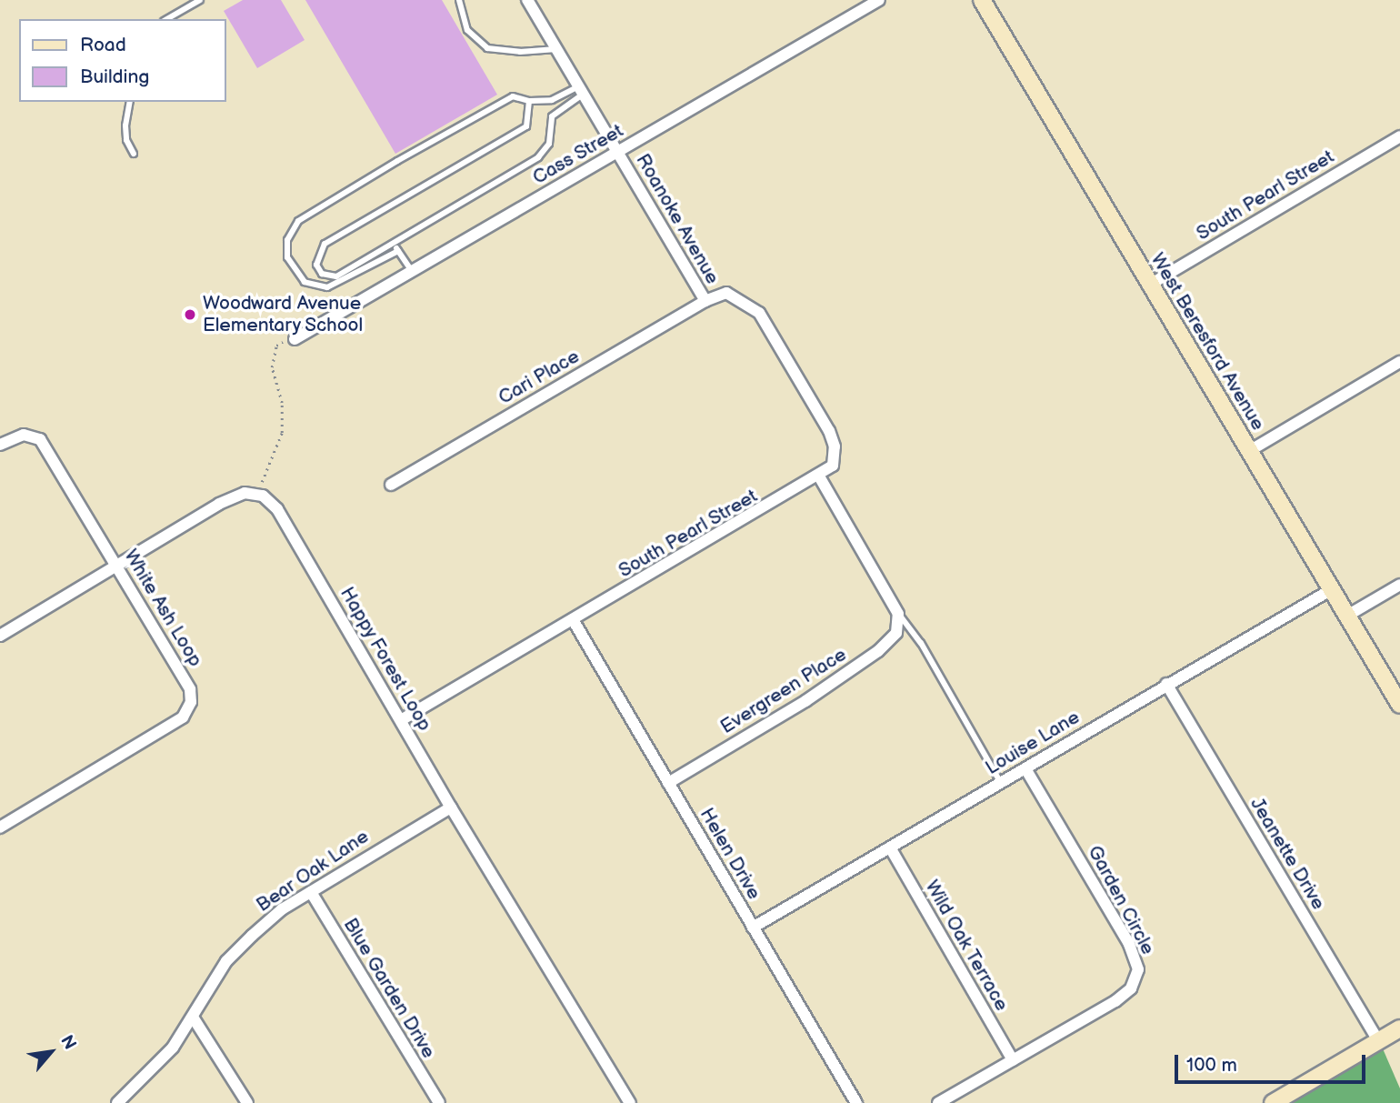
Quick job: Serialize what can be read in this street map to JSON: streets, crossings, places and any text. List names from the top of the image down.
{
  "streets": {
    "street": [
      "Cass Street",
      "South Pearl Street",
      "Roanoke Avenue",
      "West Beresford Avenue",
      "Cari Place",
      "White Ash Loop",
      "Happy Forest Loop",
      "Evergreen Place",
      "Louise Lane",
      "Helen Drive",
      "Jeanette Drive",
      "Bear Oak Lane",
      "Garden Circle",
      "Wild Oak Terrace",
      "Blue Garden Drive"
    ]
  },
  "crossings": [
    ["Cass Street", "Roanoke Avenue"],
    ["South Pearl Street", "Roanoke Avenue"],
    ["South Pearl Street", "West Beresford Avenue"],
    ["South Pearl Street", "Happy Forest Loop"],
    ["South Pearl Street", "Helen Drive"],
    ["Roanoke Avenue", "Cari Place"],
    ["West Beresford Avenue", "Louise Lane"],
    ["White Ash Loop", "Happy Forest Loop"],
    ["Happy Forest Loop", "Bear Oak Lane"],
    ["Evergreen Place", "Helen Drive"],
    ["Louise Lane", "Helen Drive"],
    ["Louise Lane", "Jeanette Drive"],
    ["Louise Lane", "Garden Circle"],
    ["Louise Lane", "Wild Oak Terrace"],
    ["Bear Oak Lane", "Blue Garden Drive"],
    ["Garden Circle", "Wild Oak Terrace"]
  ],
  "places": ["Woodward Avenue Elementary School"],
  "legend": ["Road", "Building"],
  "scale_bar": "100 m",
  "north": "top right"
}
